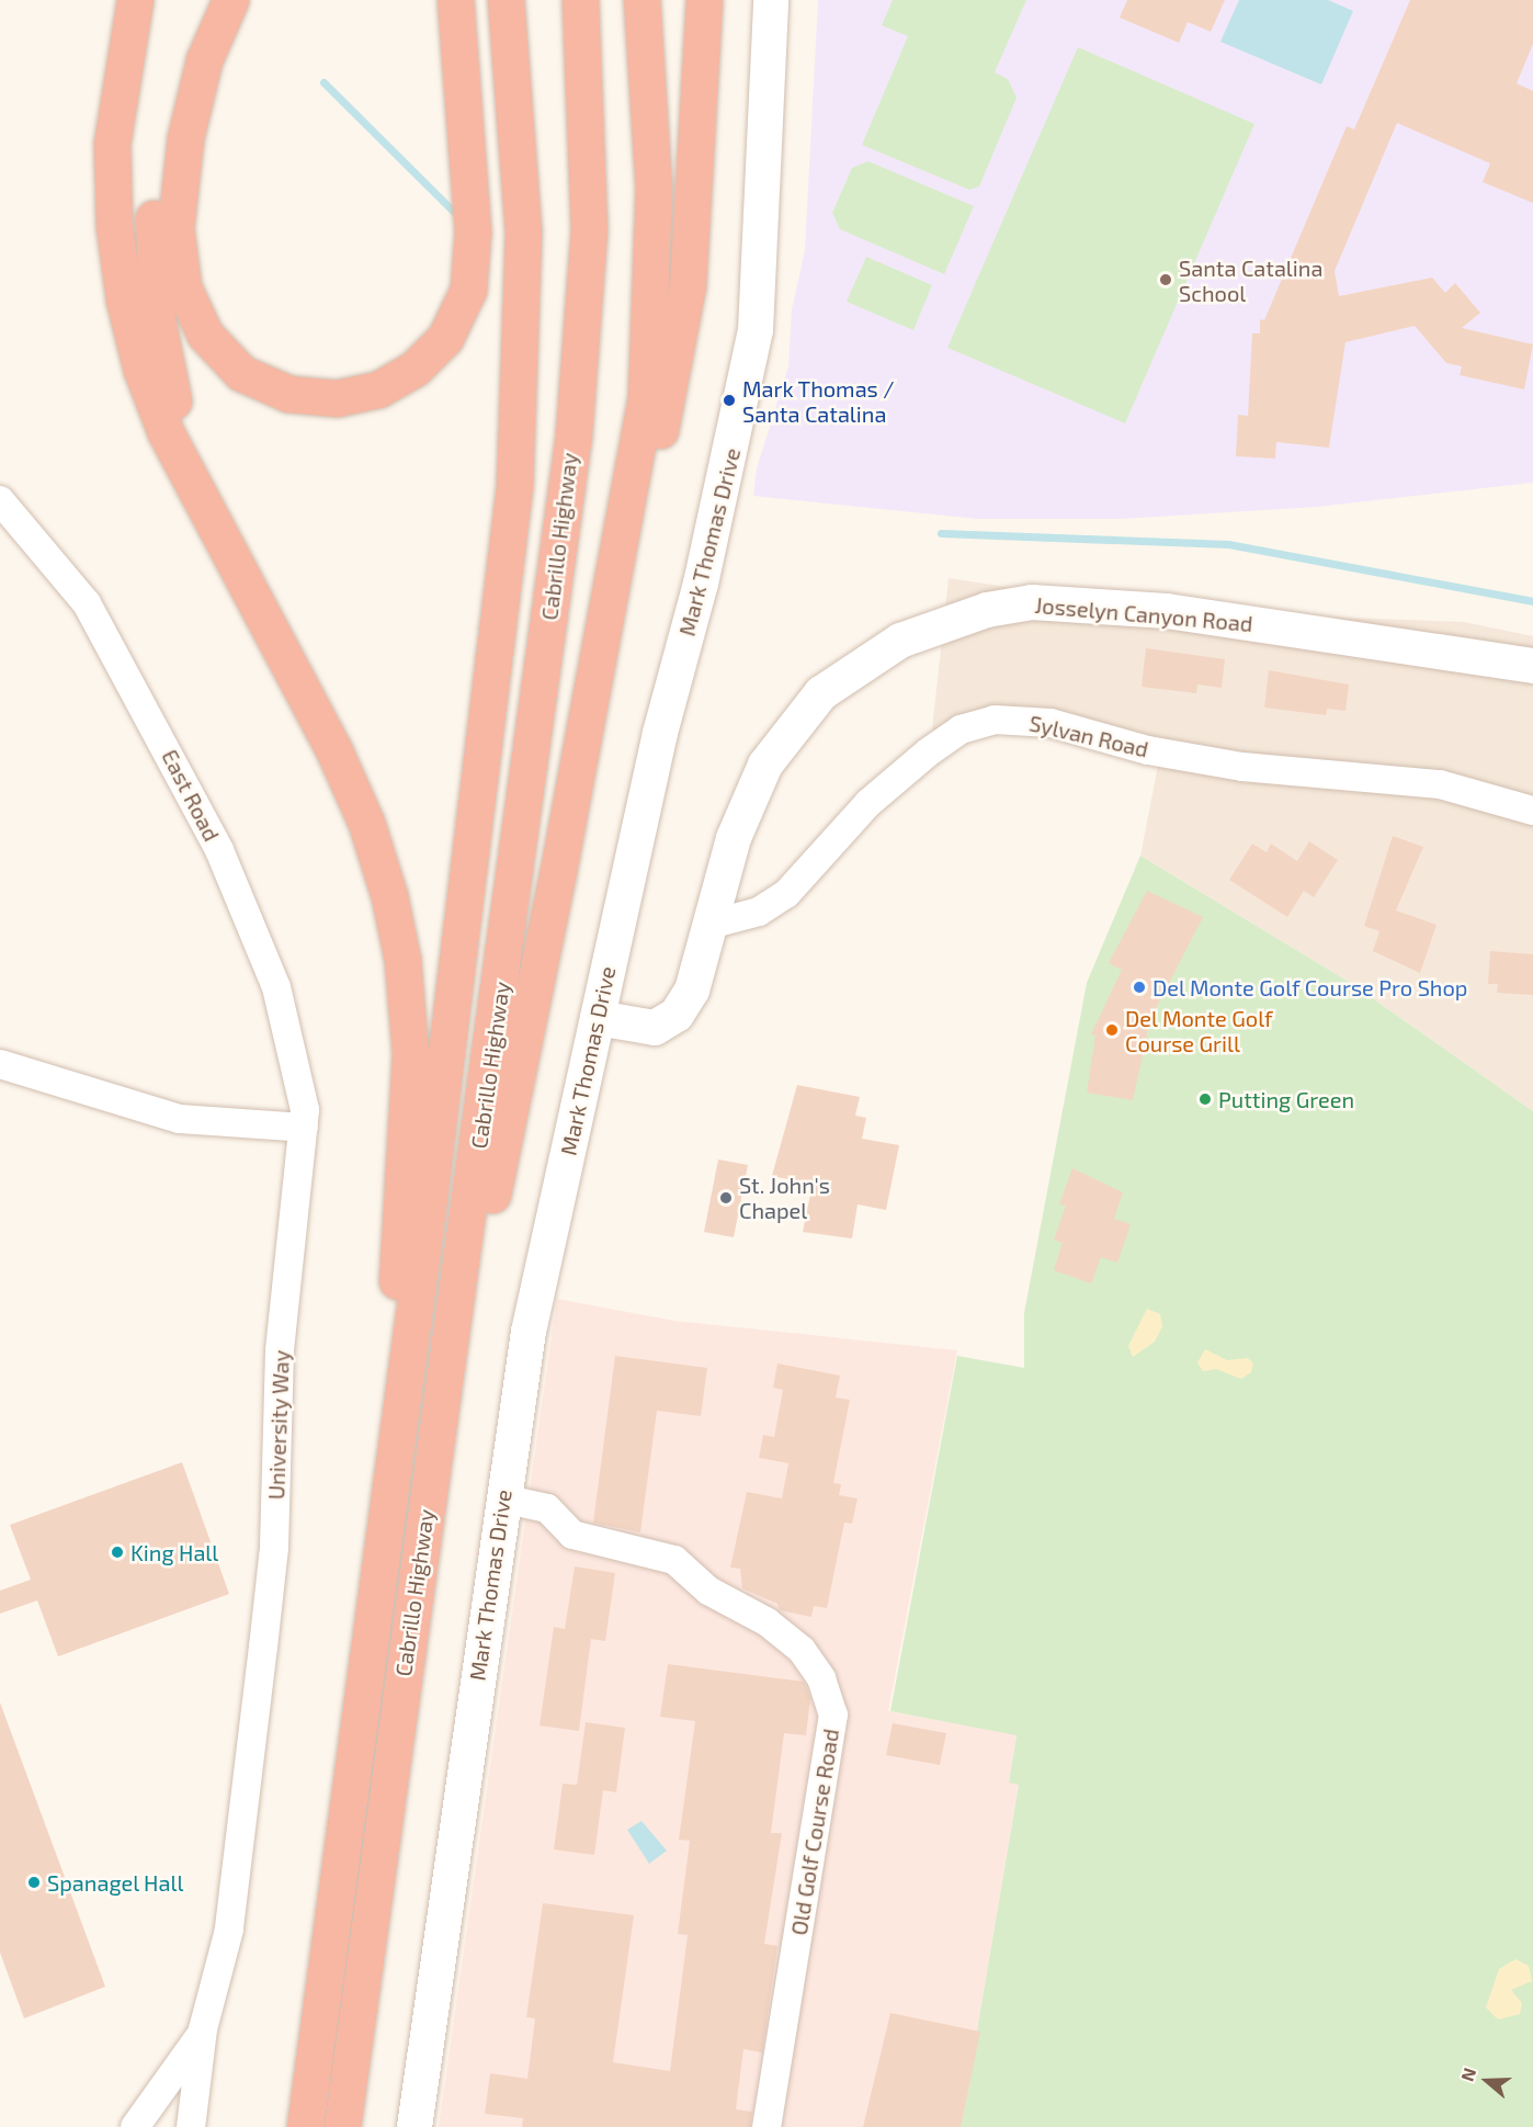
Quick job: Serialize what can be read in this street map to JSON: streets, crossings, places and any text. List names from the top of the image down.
{
  "streets": {
    "highway": ["Cabrillo Highway"],
    "street": [
      "Mark Thomas Drive",
      "Josselyn Canyon Road",
      "Sylvan Road",
      "East Road",
      "University Way",
      "Old Golf Course Road"
    ]
  },
  "crossings": [
    ["Mark Thomas Drive", "Josselyn Canyon Road"],
    ["Mark Thomas Drive", "Old Golf Course Road"],
    ["Josselyn Canyon Road", "Sylvan Road"],
    ["East Road", "University Way"]
  ],
  "places": [
    "Santa Catalina School",
    "Mark Thomas / Santa Catalina",
    "Del Monte Golf Course Pro Shop",
    "Del Monte Golf Course Grill",
    "Putting Green",
    "St. John's Chapel",
    "King Hall",
    "Spanagel Hall"
  ],
  "north": "left"
}
